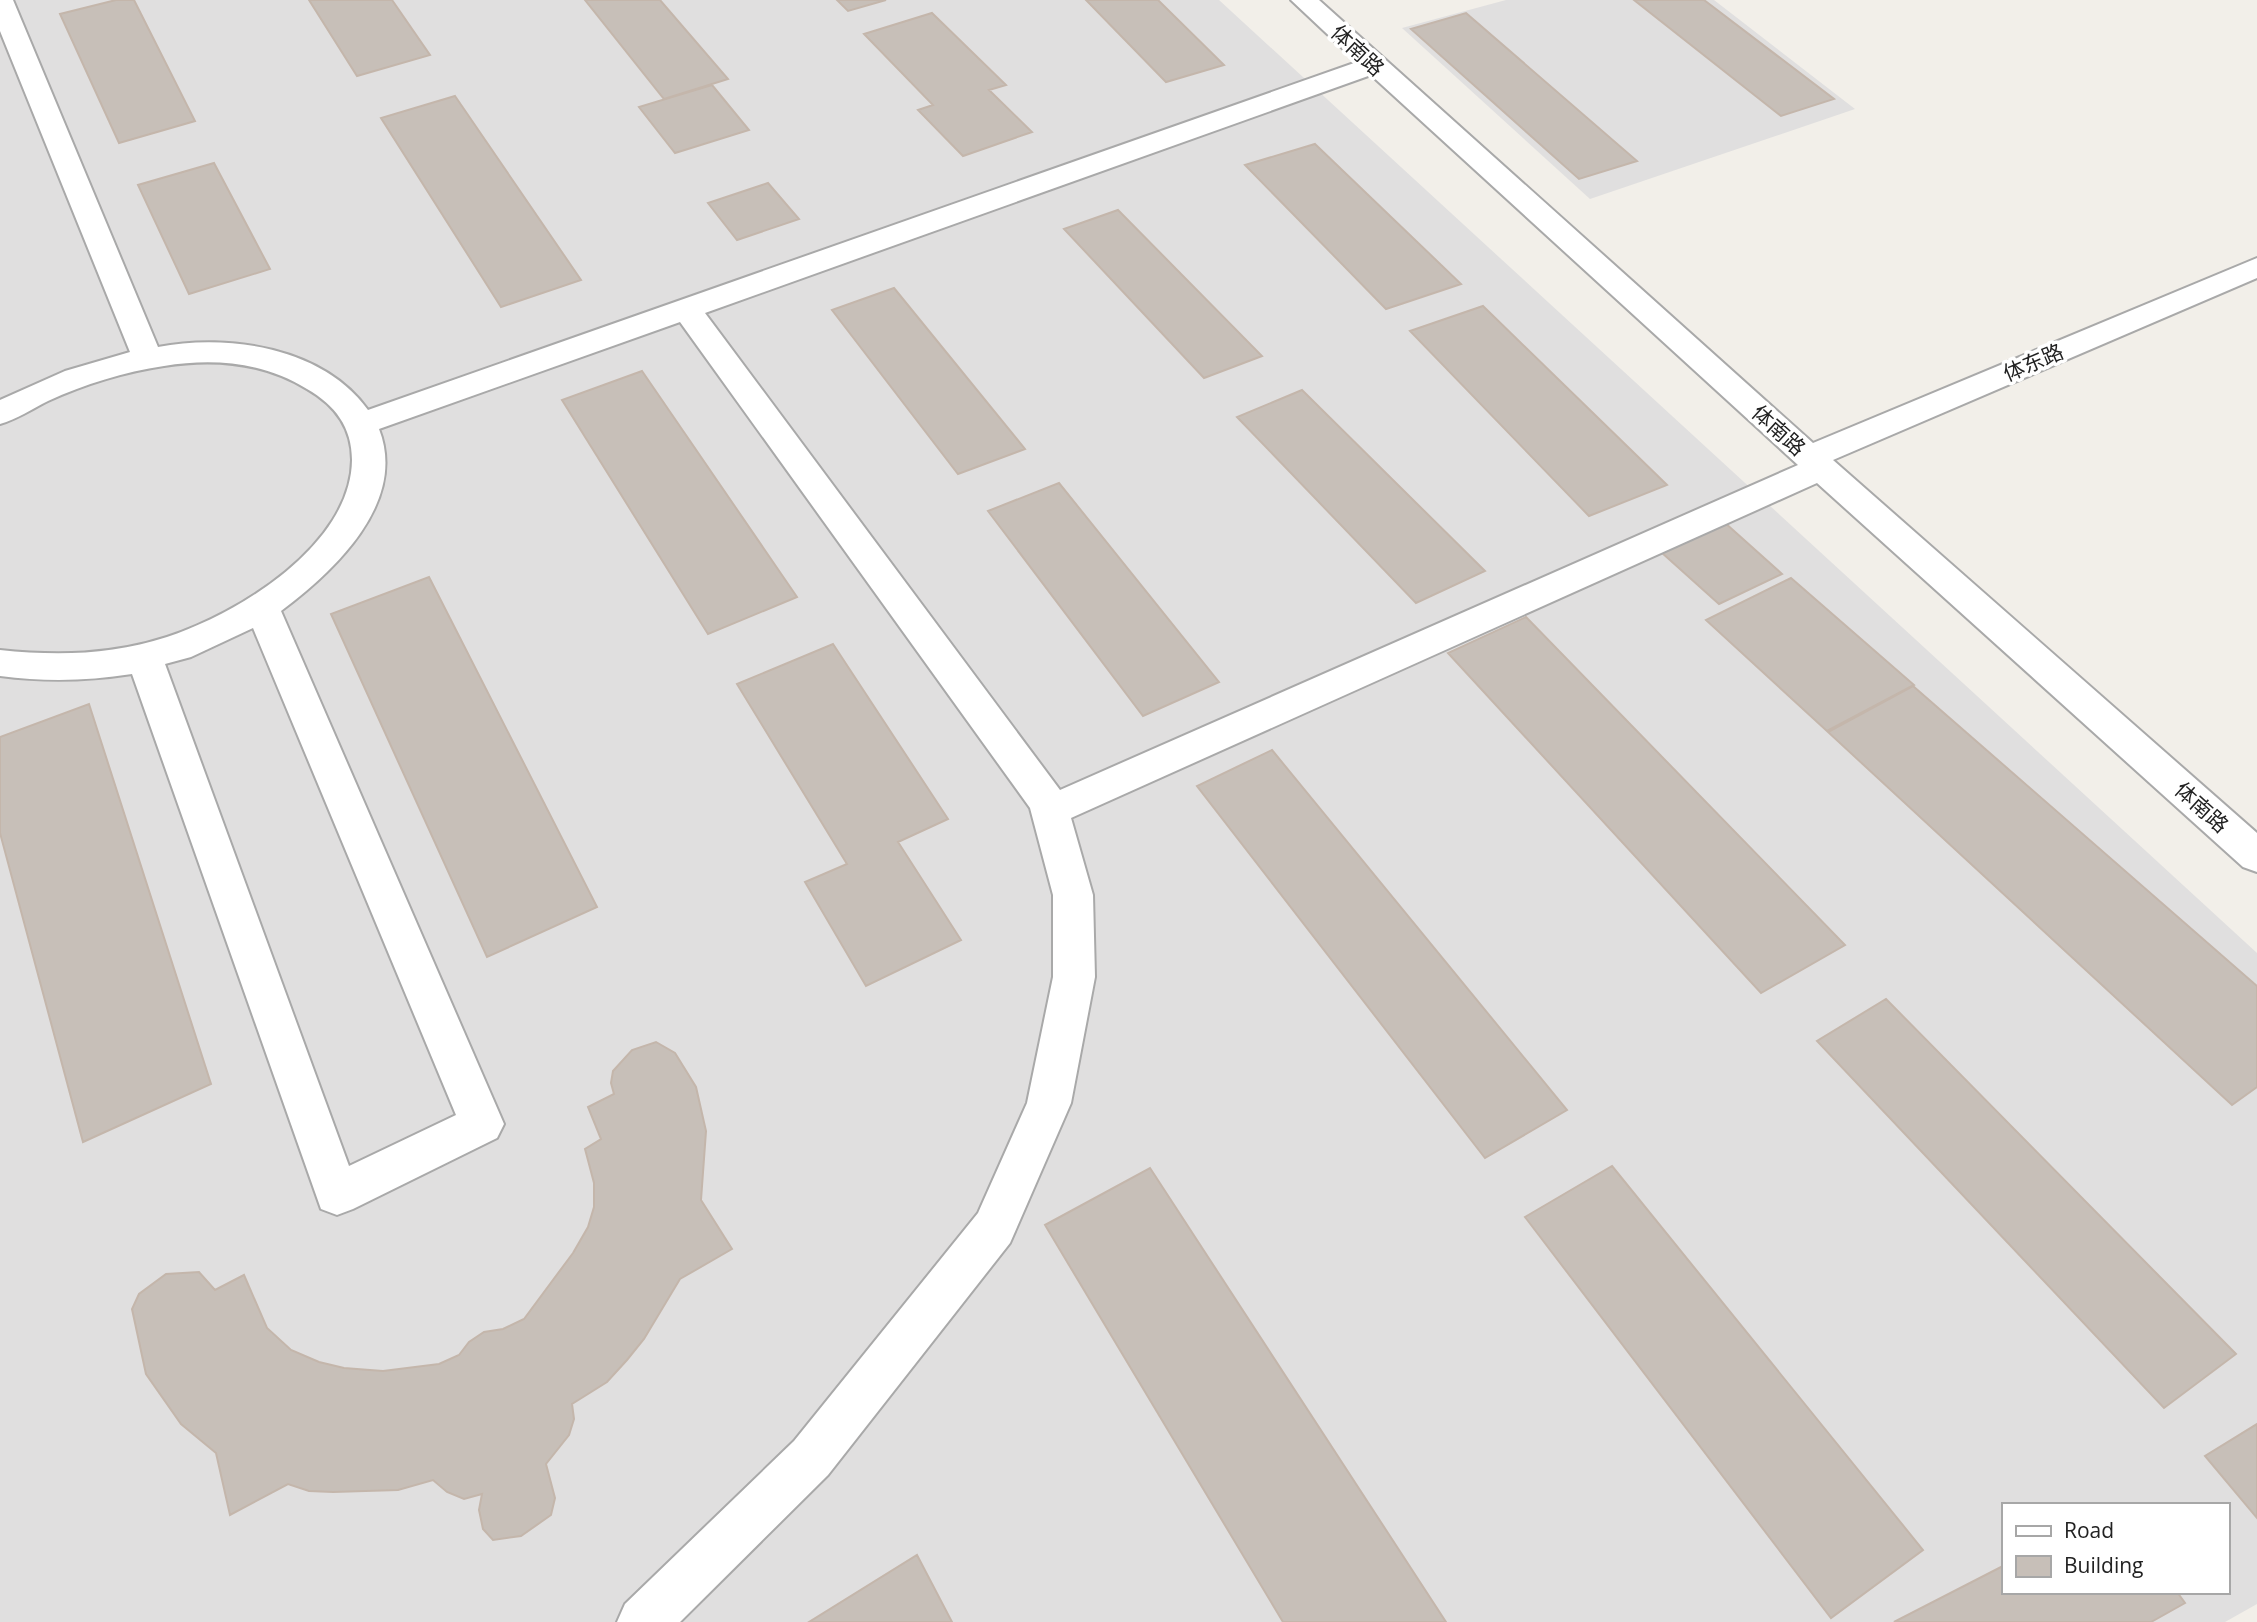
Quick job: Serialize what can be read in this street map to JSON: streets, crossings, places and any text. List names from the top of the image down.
{
  "streets": {
    "street": ["体南路", "体东路"]
  },
  "crossings": [
    ["体南路", "体东路"]
  ],
  "legend": ["Road", "Building"]
}
